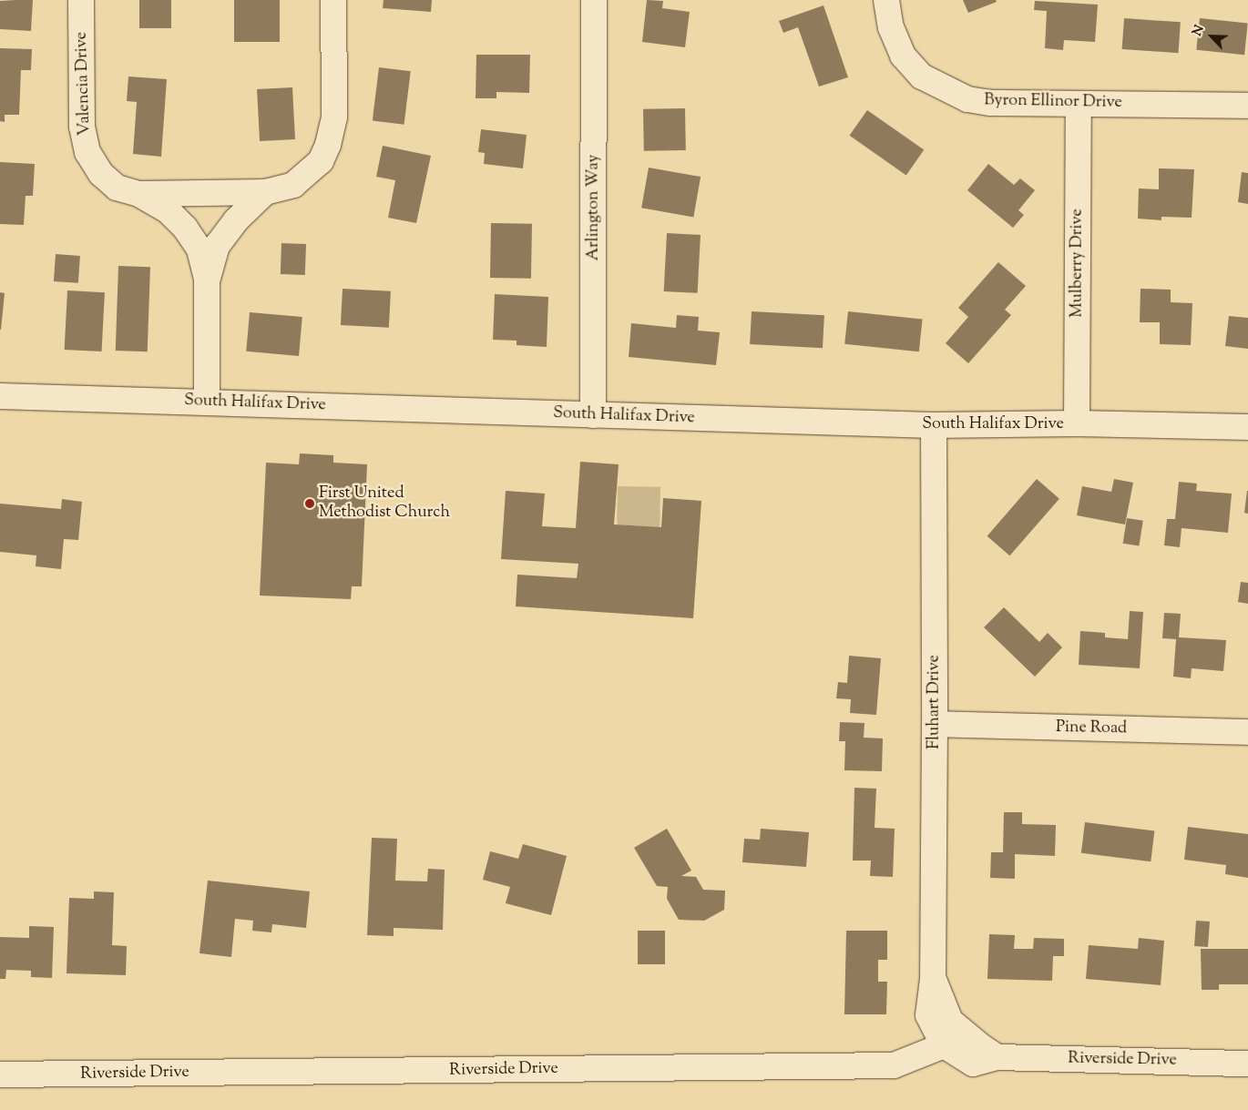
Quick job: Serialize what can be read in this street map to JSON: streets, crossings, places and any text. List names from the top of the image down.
{
  "streets": {
    "street": [
      "Valencia Drive",
      "Byron Ellinor Drive",
      "Arlington Way",
      "Mulberry Drive",
      "South Halifax Drive",
      "Fluhart Drive",
      "Pine Road",
      "Riverside Drive"
    ]
  },
  "crossings": [
    ["Valencia Drive", "South Halifax Drive"],
    ["Byron Ellinor Drive", "Mulberry Drive"],
    ["Arlington Way", "South Halifax Drive"],
    ["Mulberry Drive", "South Halifax Drive"],
    ["South Halifax Drive", "Fluhart Drive"],
    ["Fluhart Drive", "Pine Road"],
    ["Fluhart Drive", "Riverside Drive"]
  ],
  "places": ["First United Methodist Church"],
  "north": "top left"
}
